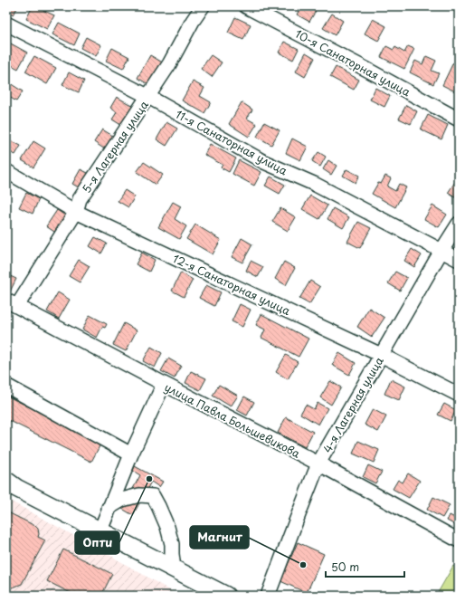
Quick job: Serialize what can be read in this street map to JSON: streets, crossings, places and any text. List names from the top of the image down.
{
  "streets": {
    "street": [
      "10-я Санаторная улица",
      "11-я Санаторная улица",
      "5-я Лагерная улица",
      "12-я Санаторная улица",
      "4-я Лагерная улица",
      "улица Павла Большевикова"
    ]
  },
  "crossings": [
    ["11-я Санаторная улица", "5-я Лагерная улица"],
    ["11-я Санаторная улица", "4-я Лагерная улица"],
    ["5-я Лагерная улица", "12-я Санаторная улица"],
    ["5-я Лагерная улица", "улица Павла Большевикова"],
    ["12-я Санаторная улица", "4-я Лагерная улица"],
    ["4-я Лагерная улица", "улица Павла Большевикова"]
  ],
  "places": ["Опти", "Магнит"],
  "scale_bar": "50 m"
}
